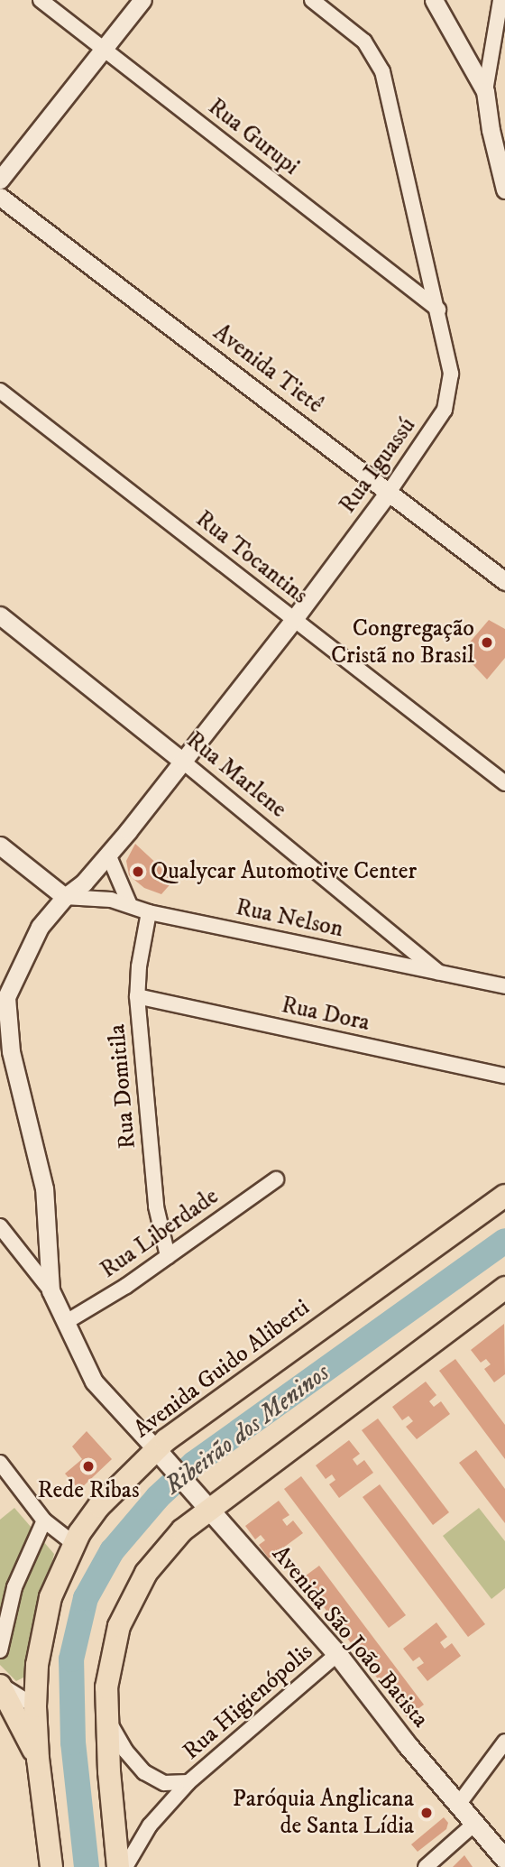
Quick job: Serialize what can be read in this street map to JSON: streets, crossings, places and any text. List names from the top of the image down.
{
  "streets": {
    "main road": ["Avenida Guido Aliberti", "Avenida São João Batista"],
    "street": [
      "Rua Gurupi",
      "Avenida Tietê",
      "Rua Iguassú",
      "Rua Tocantins",
      "Rua Marlene",
      "Rua Nelson",
      "Rua Dora",
      "Rua Domitila",
      "Rua Liberdade",
      "Rua Higienópolis"
    ]
  },
  "crossings": [
    ["Rua Gurupi", "Rua Iguassú"],
    ["Avenida Tietê", "Rua Iguassú"],
    ["Rua Iguassú", "Rua Tocantins"],
    ["Rua Iguassú", "Rua Marlene"],
    ["Rua Iguassú", "Rua Nelson"],
    ["Rua Marlene", "Rua Nelson"],
    ["Rua Nelson", "Rua Domitila"],
    ["Rua Dora", "Rua Domitila"],
    ["Rua Domitila", "Rua Liberdade"],
    ["Avenida Guido Aliberti", "Avenida São João Batista"],
    ["Avenida São João Batista", "Rua Higienópolis"]
  ],
  "water": ["Ribeirão dos Meninos"],
  "places": [
    "Congregação Cristã no Brasil",
    "Qualycar Automotive Center",
    "Rede Ribas",
    "Paróquia Anglicana de Santa Lídia"
  ]
}
